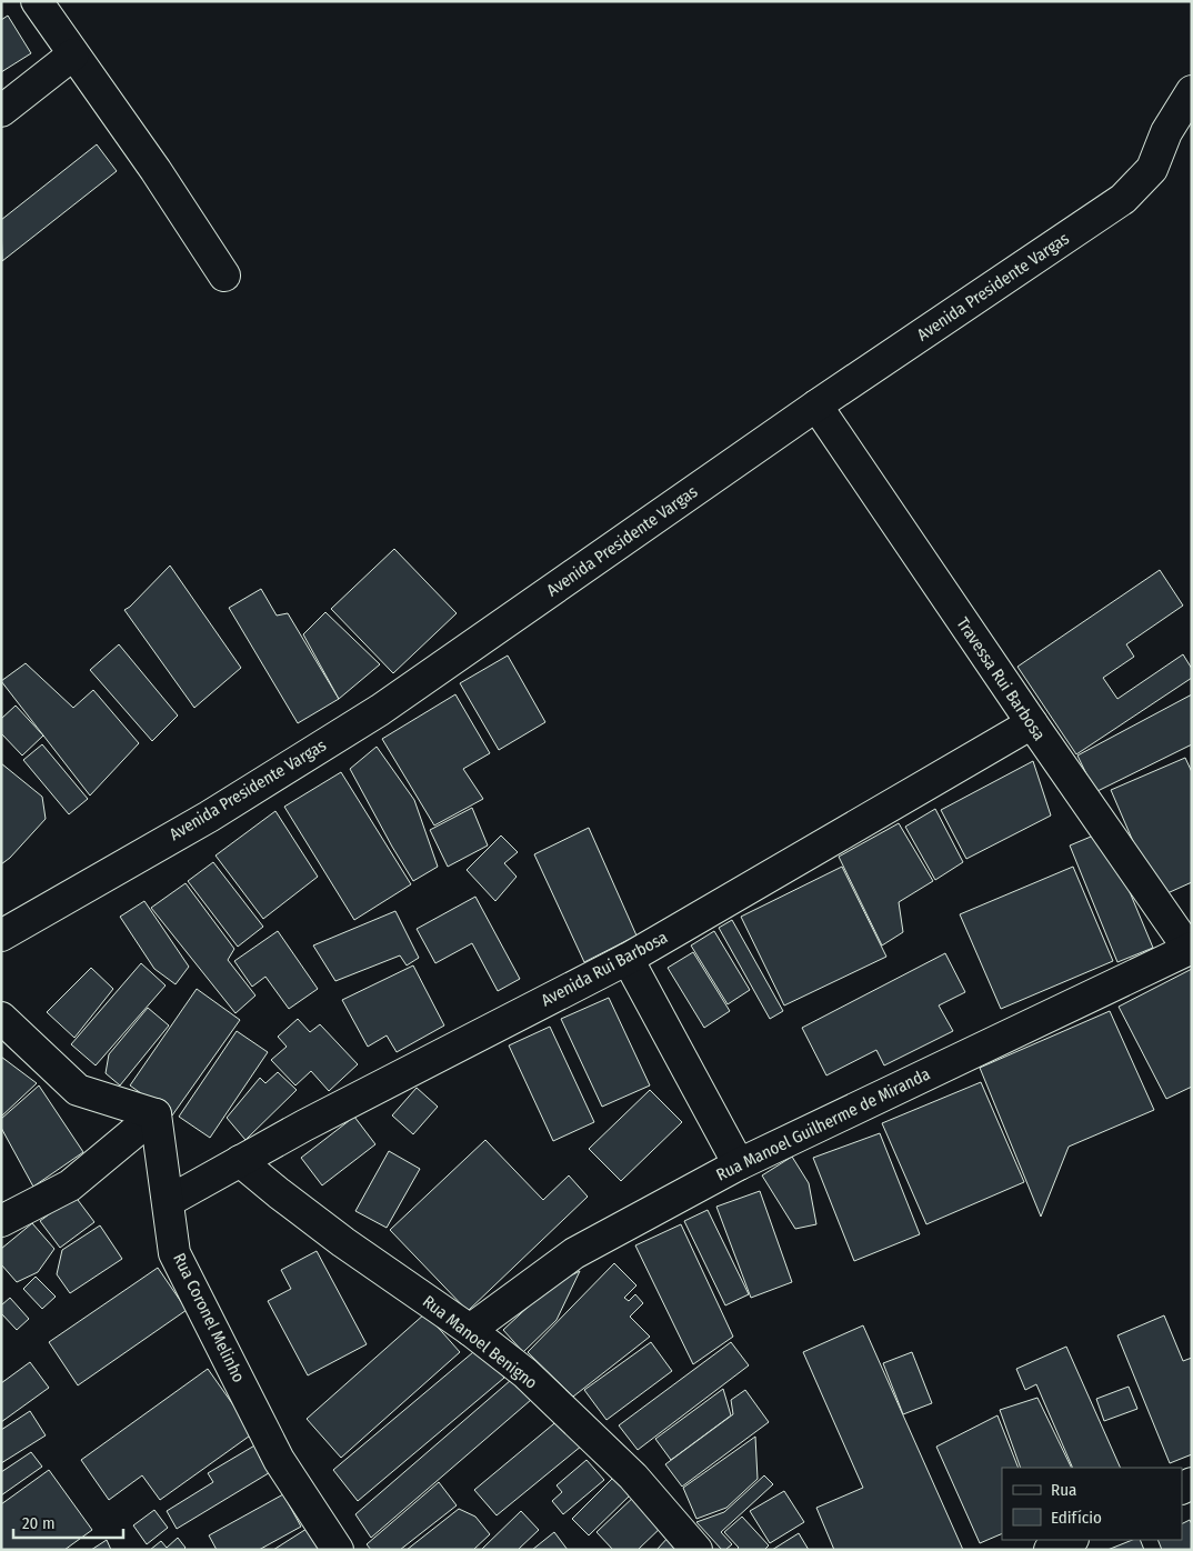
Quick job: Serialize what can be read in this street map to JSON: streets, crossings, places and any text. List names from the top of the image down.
{
  "streets": {
    "street": [
      "Avenida Presidente Vargas",
      "Travessa Rui Barbosa",
      "Avenida Rui Barbosa",
      "Rua Manoel Guilherme de Miranda",
      "Rua Coronel Melinho",
      "Rua Manoel Benigno"
    ]
  },
  "crossings": [
    ["Avenida Presidente Vargas", "Travessa Rui Barbosa"],
    ["Travessa Rui Barbosa", "Avenida Rui Barbosa"],
    ["Travessa Rui Barbosa", "Rua Manoel Guilherme de Miranda"],
    ["Avenida Rui Barbosa", "Rua Coronel Melinho"],
    ["Avenida Rui Barbosa", "Rua Manoel Benigno"],
    ["Rua Manoel Guilherme de Miranda", "Rua Manoel Benigno"]
  ],
  "legend": ["Rua", "Edifício"],
  "scale_bar": "20 m"
}
